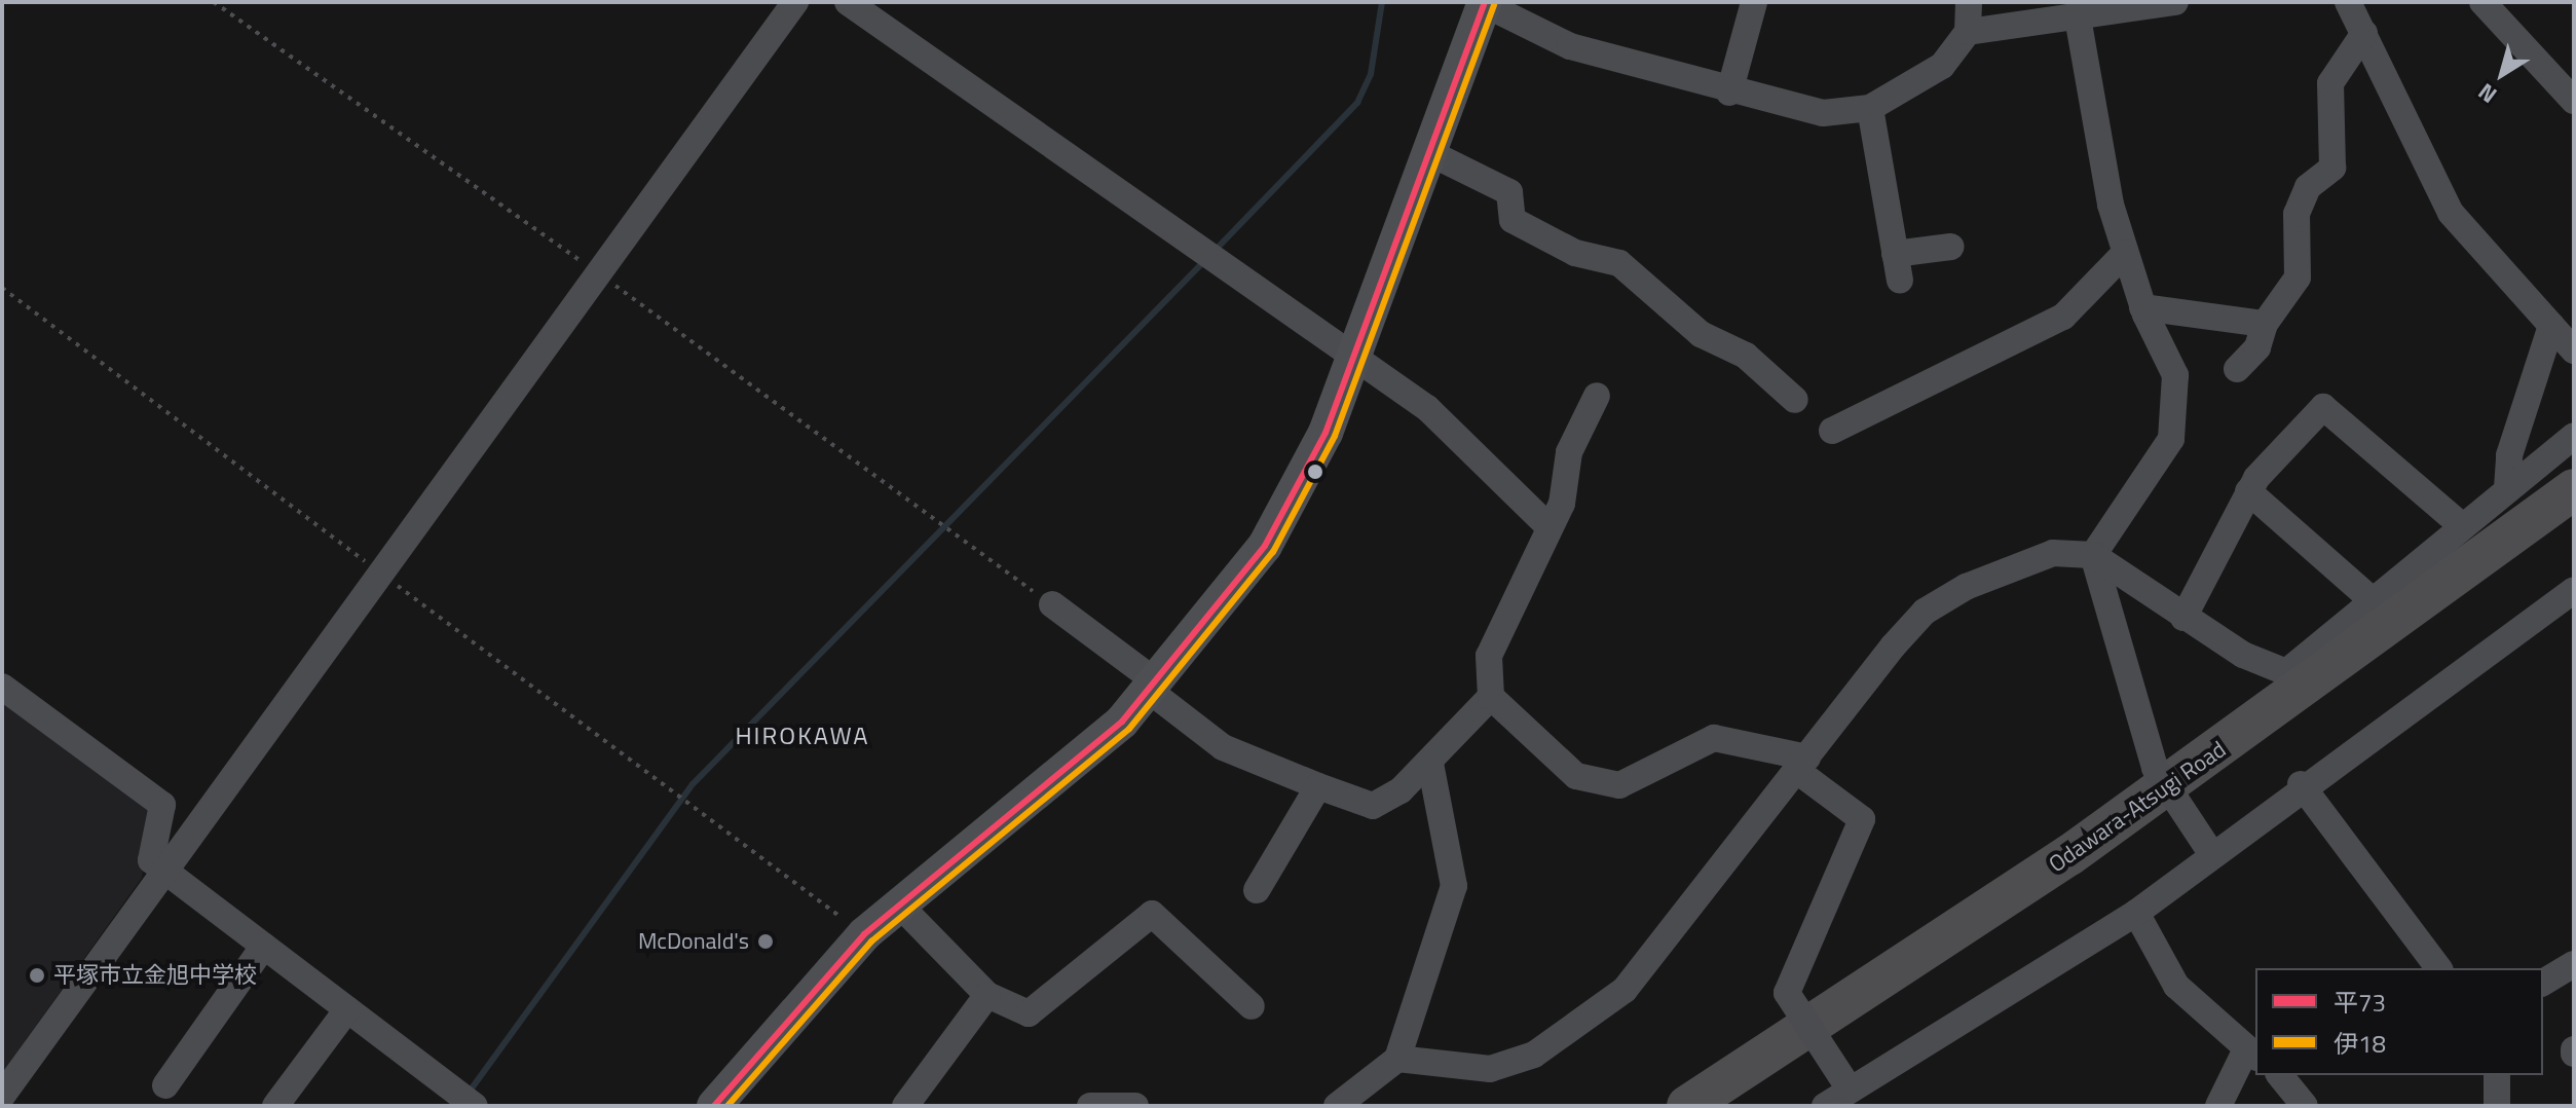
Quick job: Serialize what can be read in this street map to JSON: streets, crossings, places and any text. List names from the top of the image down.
{
  "streets": {
    "highway": ["Odawara-Atsugi Road"]
  },
  "districts": ["HIROKAWA"],
  "places": ["McDonald's", "平塚市立金旭中学校"],
  "lines": ["transit line 平73", "transit line 伊18"],
  "legend": ["平73", "伊18"],
  "north": "bottom left"
}
